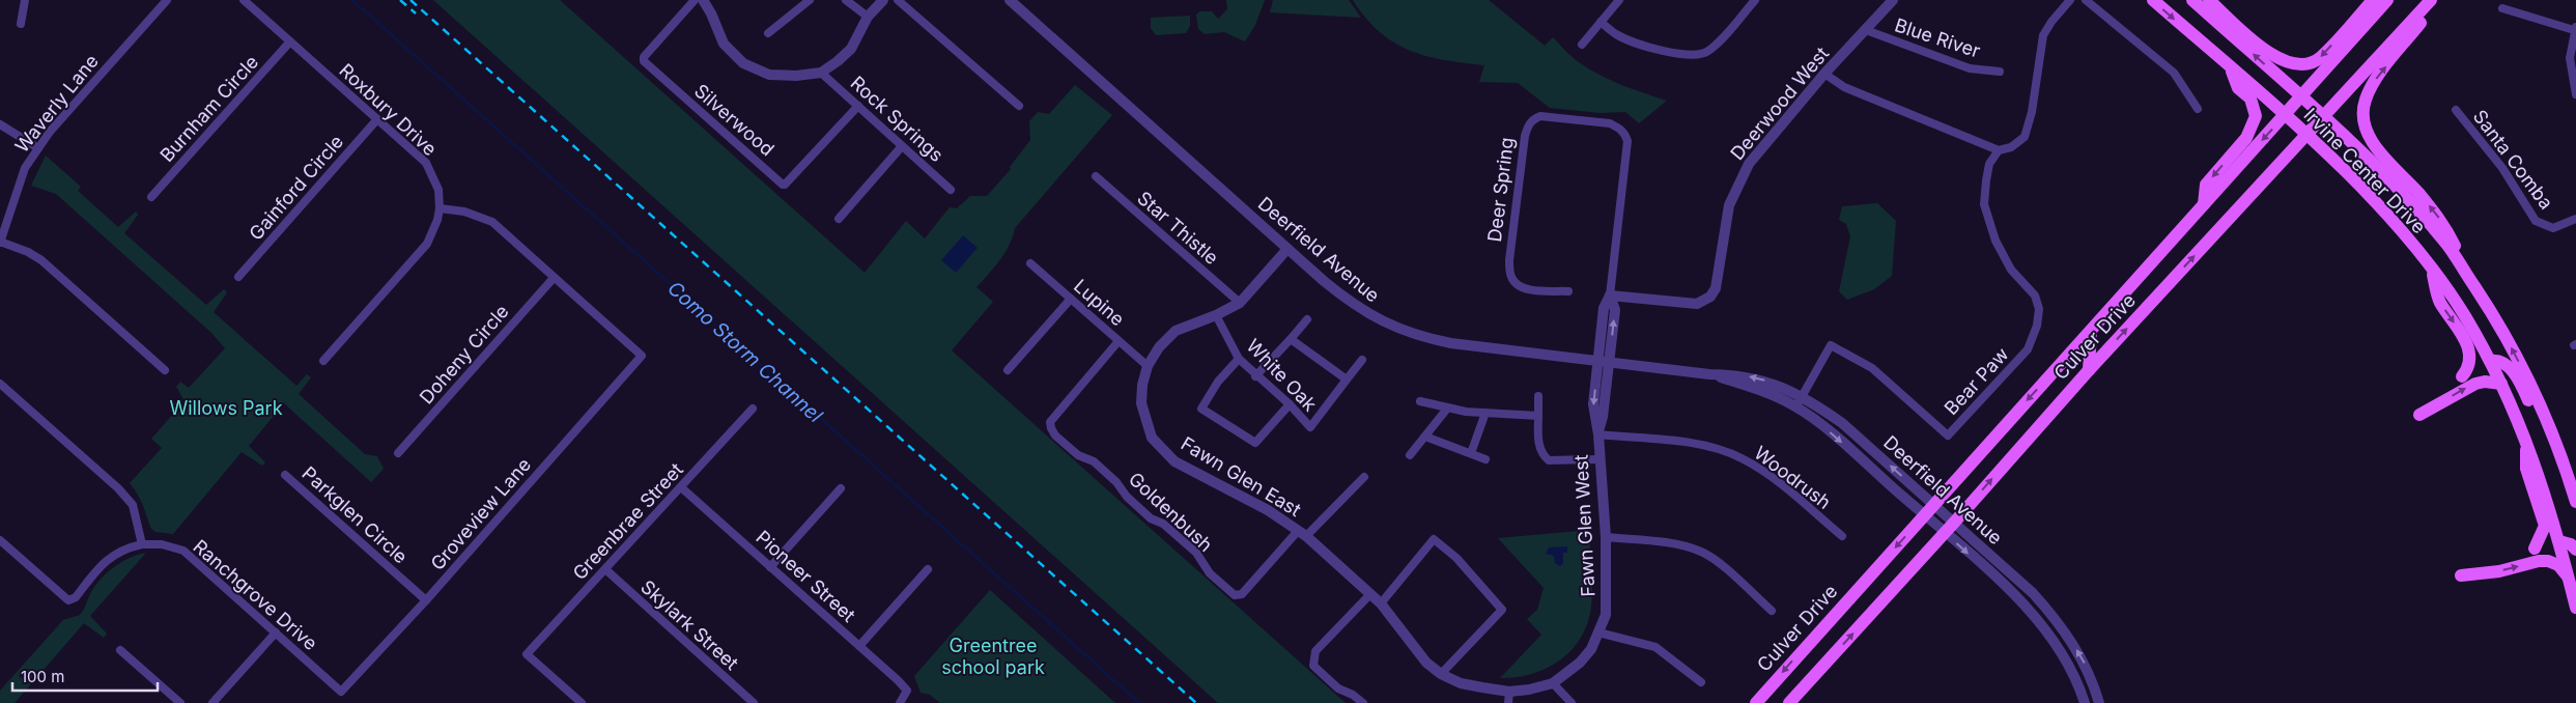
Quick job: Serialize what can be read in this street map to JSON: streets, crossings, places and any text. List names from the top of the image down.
{
  "streets": {
    "main road": ["Irvine Center Drive", "Culver Drive"],
    "street": [
      "Blue River",
      "Waverly Lane",
      "Deerwood West",
      "Burnham Circle",
      "Roxbury Drive",
      "Rock Springs",
      "Silverwood",
      "Santa Comba",
      "Gainford Circle",
      "Deer Spring",
      "Star Thistle",
      "Deerfield Avenue",
      "Lupine",
      "Doheny Circle",
      "White Oak",
      "Bear Paw",
      "Fawn Glen East",
      "Woodrush",
      "Goldenbush",
      "Groveview Lane",
      "Parkglen Circle",
      "Greenbrae Street",
      "Fawn Glen West",
      "Pioneer Street",
      "Ranchgrove Drive",
      "Skylark Street"
    ]
  },
  "crossings": [
    ["Blue River", "Deerwood West"],
    ["Deerwood West", "Deer Spring"],
    ["Burnham Circle", "Roxbury Drive"],
    ["Roxbury Drive", "Gainford Circle"],
    ["Rock Springs", "Silverwood"],
    ["Irvine Center Drive", "Culver Drive"],
    ["Deer Spring", "Deerfield Avenue"],
    ["Deer Spring", "Fawn Glen West"],
    ["Star Thistle", "Fawn Glen East"],
    ["Deerfield Avenue", "Culver Drive"],
    ["Deerfield Avenue", "Bear Paw"],
    ["Deerfield Avenue", "Fawn Glen East"],
    ["Deerfield Avenue", "Fawn Glen West"],
    ["Lupine", "Fawn Glen East"],
    ["Lupine", "Goldenbush"],
    ["Doheny Circle", "Groveview Lane"],
    ["White Oak", "Fawn Glen East"],
    ["Fawn Glen East", "Goldenbush"],
    ["Fawn Glen East", "Fawn Glen West"],
    ["Woodrush", "Fawn Glen West"],
    ["Groveview Lane", "Parkglen Circle"],
    ["Groveview Lane", "Ranchgrove Drive"],
    ["Greenbrae Street", "Pioneer Street"],
    ["Greenbrae Street", "Skylark Street"]
  ],
  "water": ["Como Storm Channel"],
  "parks": ["Willows Park", "Greentree school park"],
  "scale_bar": "100 m"
}
